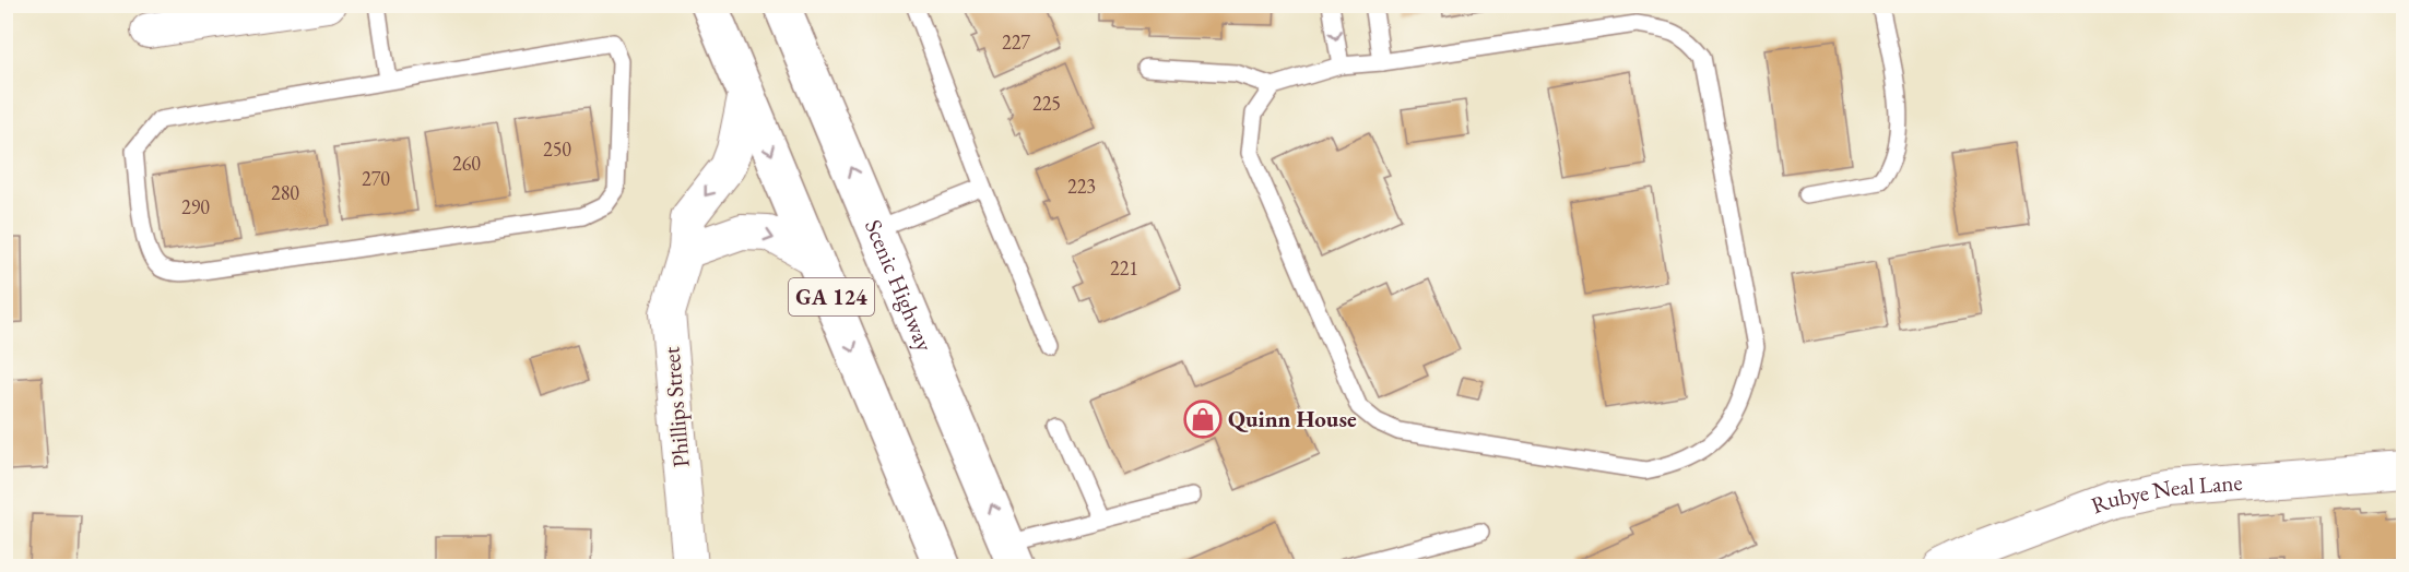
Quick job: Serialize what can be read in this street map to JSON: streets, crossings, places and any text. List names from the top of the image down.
{
  "streets": {
    "highway": ["Scenic Highway", "GA 124"],
    "street": ["Phillips Street", "Rubye Neal Lane"]
  },
  "crossings": [
    ["GA 124", "Phillips Street"]
  ],
  "places": {
    "shop": ["Quinn House"]
  },
  "house_numbers": [
    "227",
    "225",
    "250",
    "260",
    "270",
    "223",
    "280",
    "290",
    "221"
  ]
}
